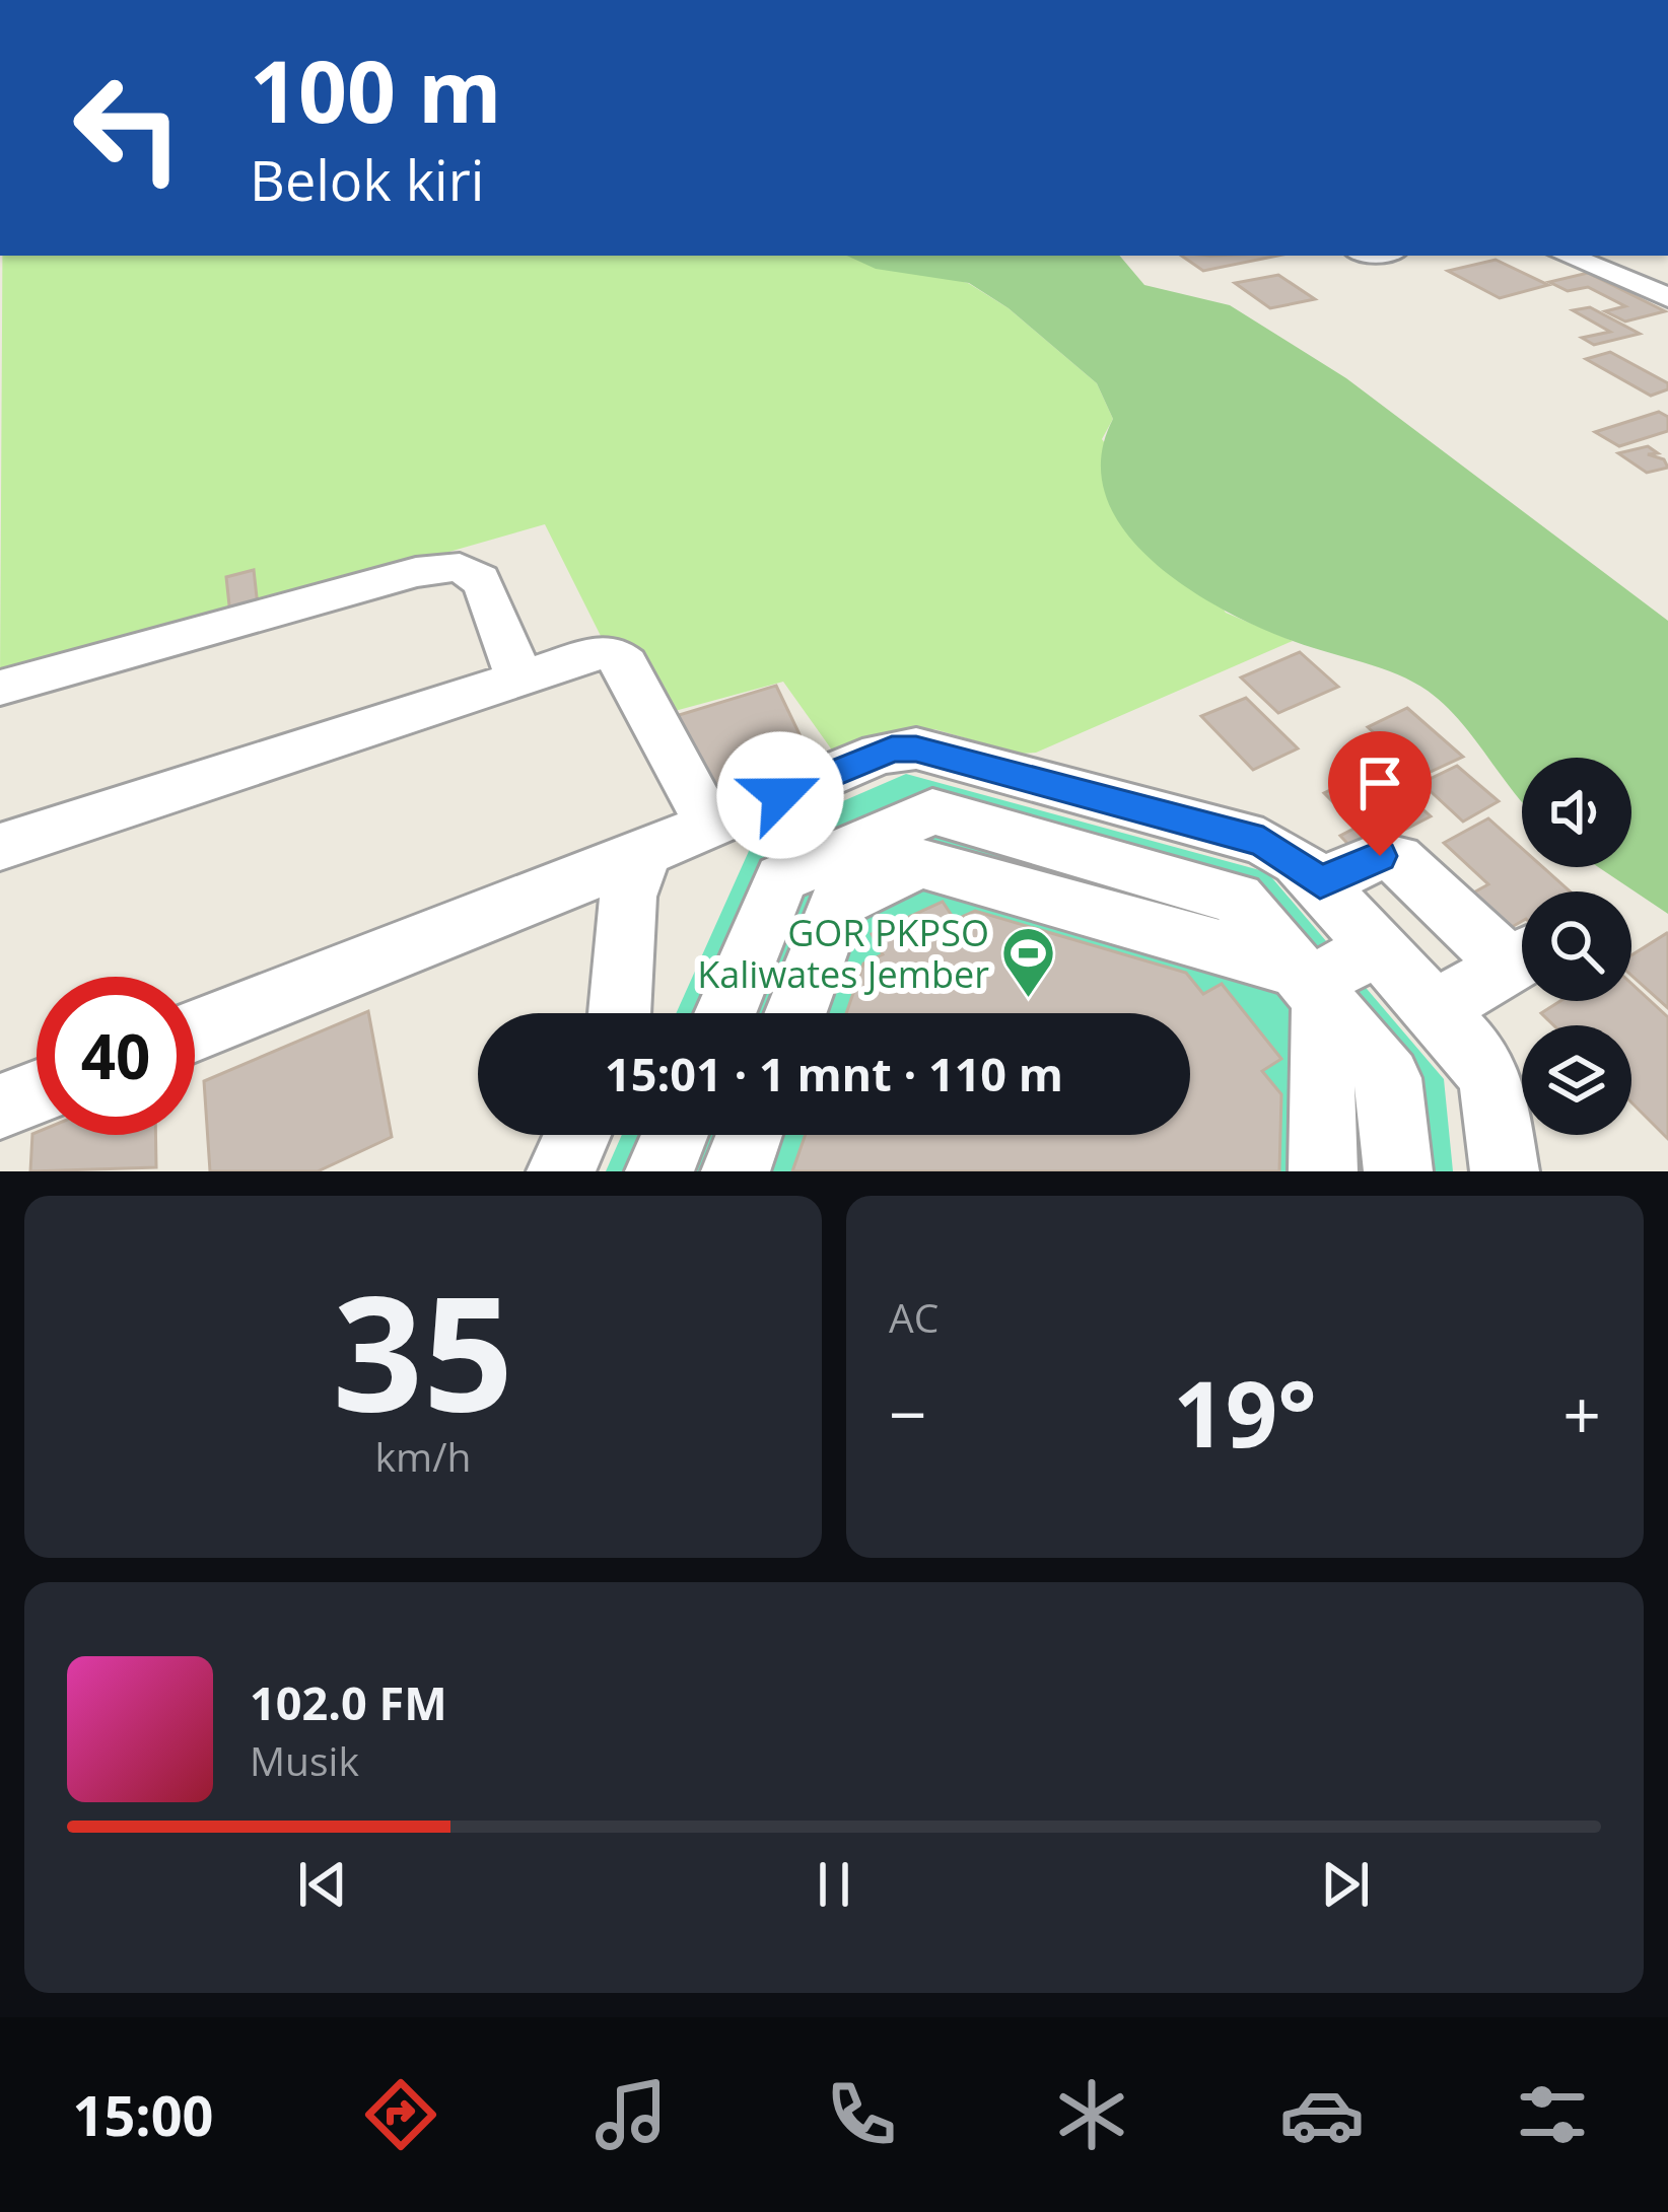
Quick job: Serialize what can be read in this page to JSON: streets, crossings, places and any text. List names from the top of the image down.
{
  "places": {
    "sports": ["GOR PKPSO Kaliwates Jember"]
  },
  "page": {
    "turn": ["100 m", "Belok kiri"],
    "limit": "40",
    "trip": "15:01 · 1 mnt · 110 m",
    "tile": [
      ["35", "km/h"],
      "AC"
    ],
    "heat": ["−", "19°", "+"],
    "song": ["102.0 FM", "Musik"],
    "tabs": "15:00"
  }
}
